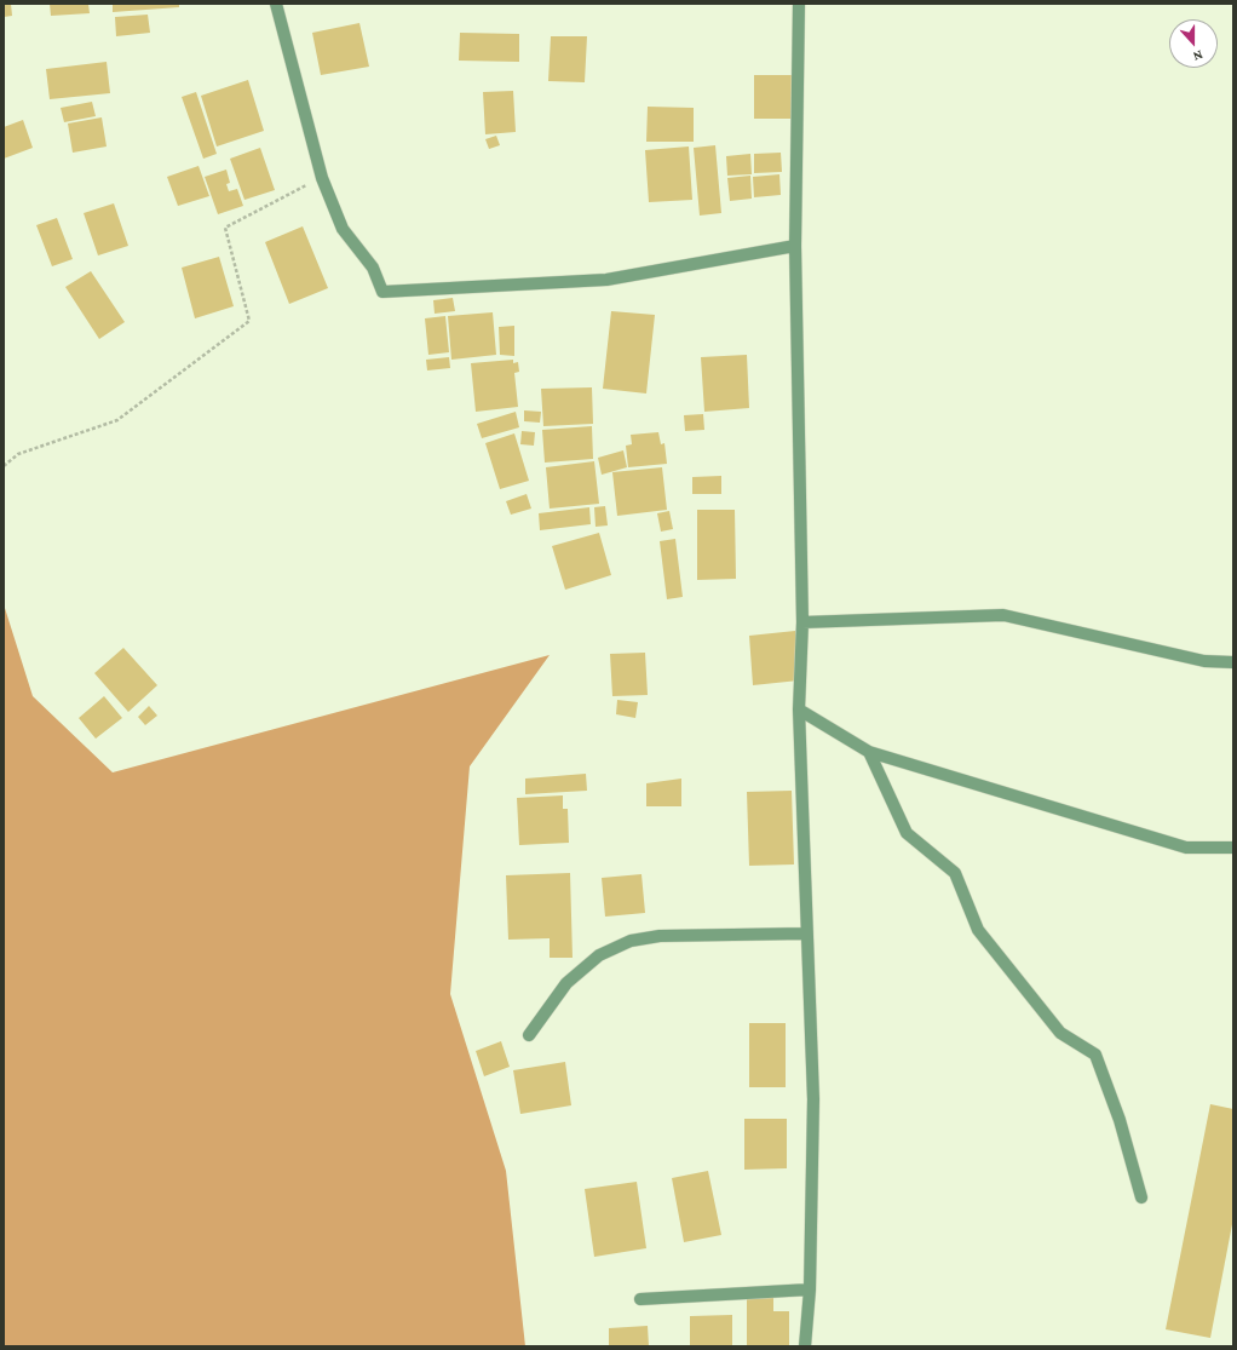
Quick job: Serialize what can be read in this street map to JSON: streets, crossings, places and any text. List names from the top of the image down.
{
  "north": "bottom"
}
